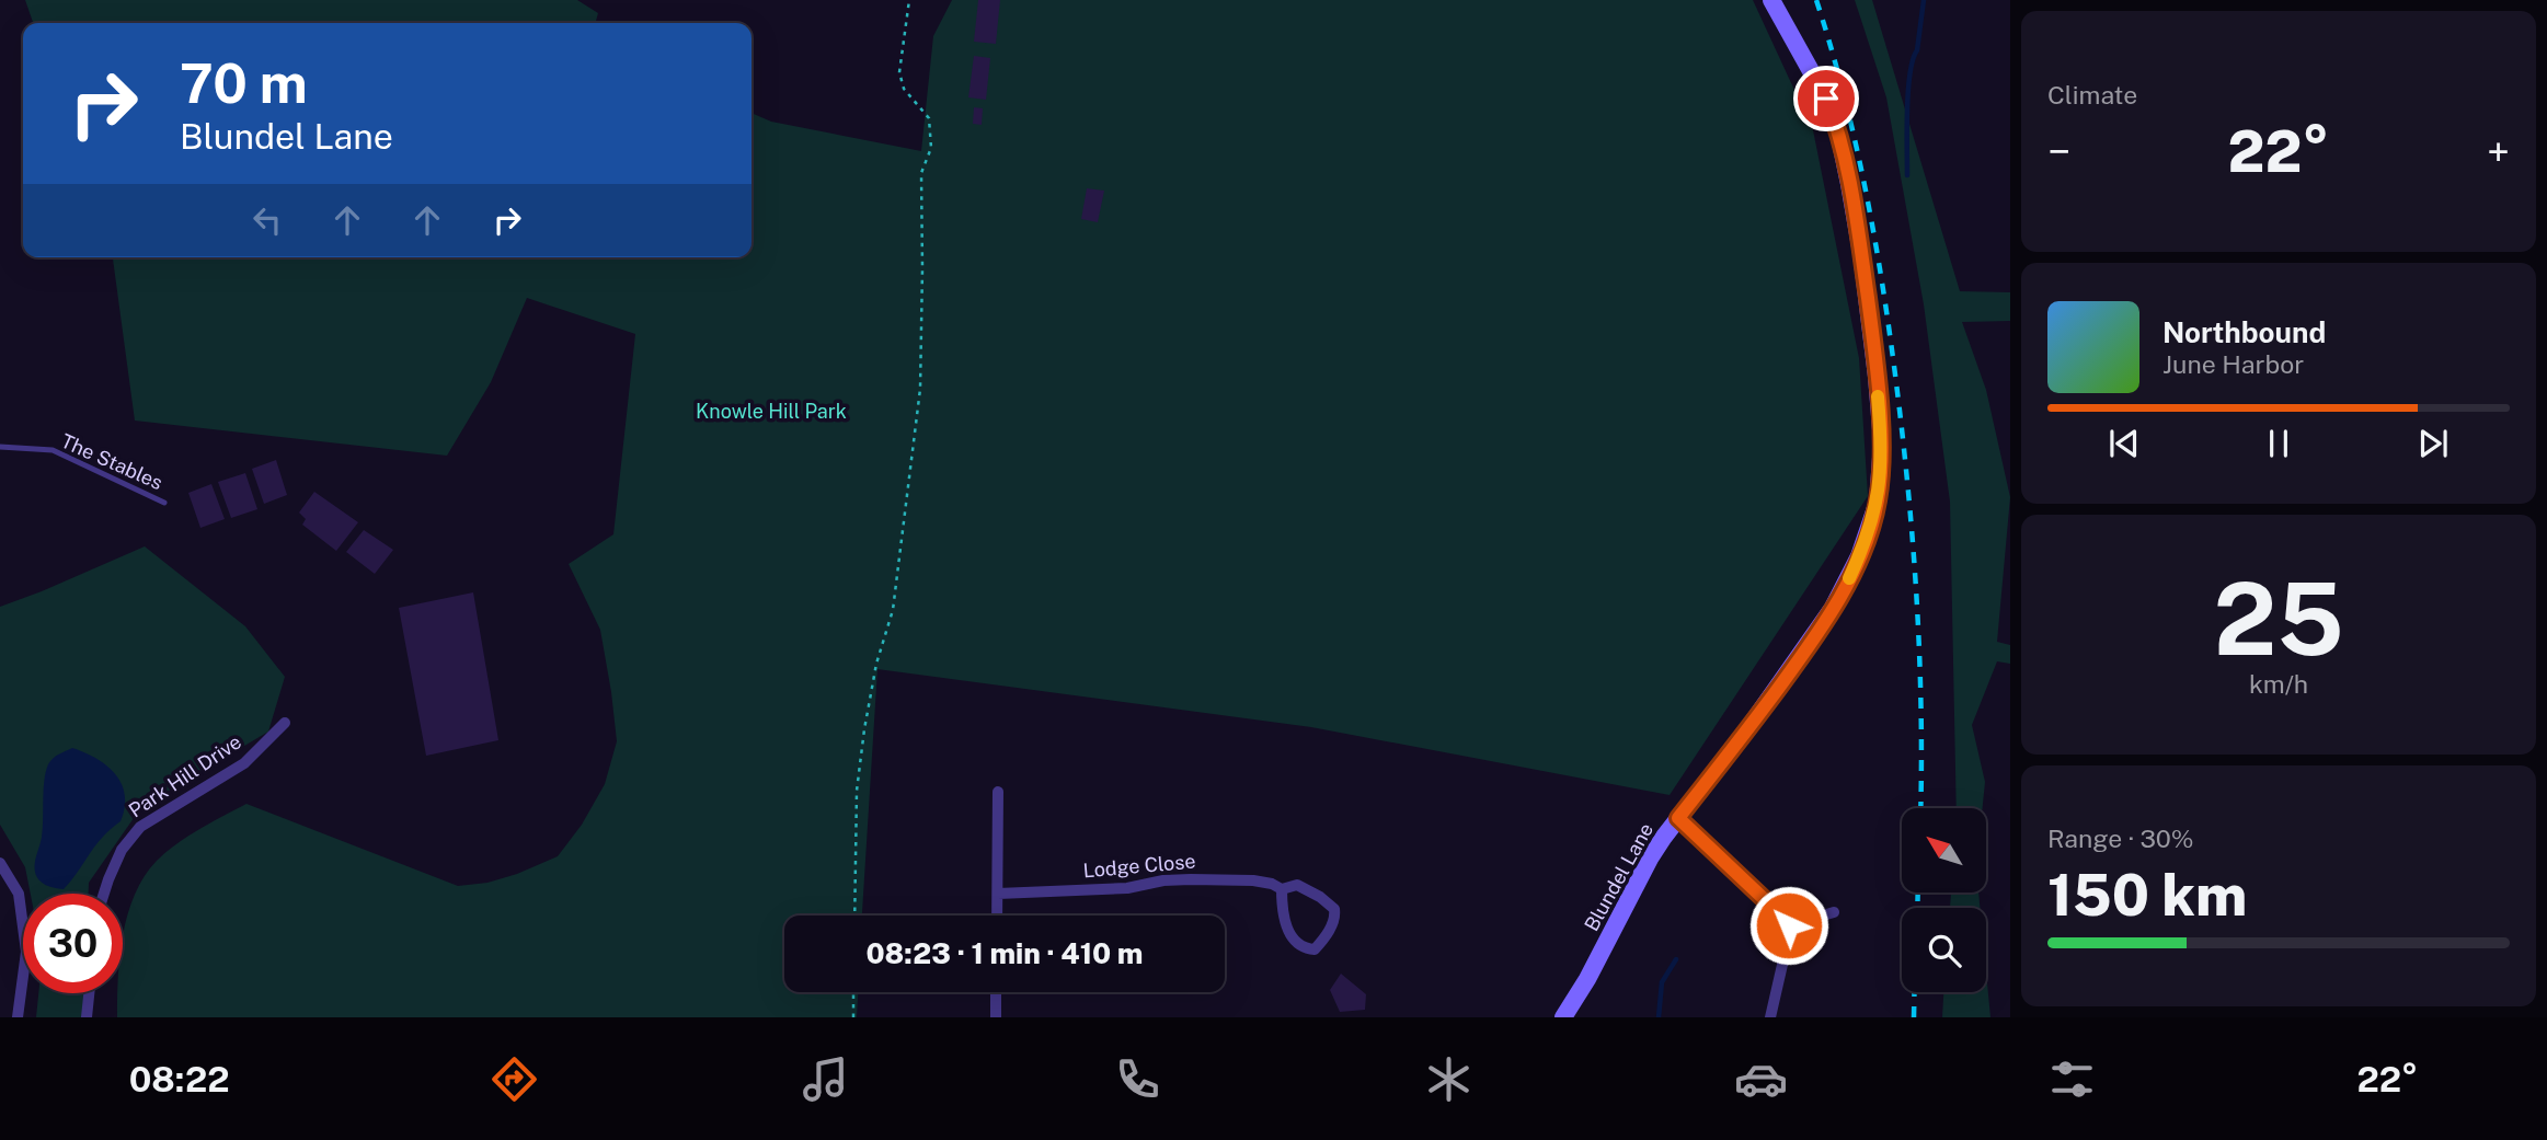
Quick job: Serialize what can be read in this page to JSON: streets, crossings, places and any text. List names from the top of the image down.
{
  "streets": {
    "street": ["Park Hill Drive", "Lodge Close", "Blundel Lane"],
    "lane": ["The Stables"]
  },
  "parks": ["Knowle Hill Park"],
  "north": "top left",
  "page": {
    "tile": [
      "Climate",
      ["25", "km/h"],
      ["Range · 30%", "150 km"]
    ],
    "turn": ["70 m", "Blundel Lane"],
    "heat": ["−", "22°", "+"],
    "song": ["Northbound", "June Harbor"],
    "limit": "30",
    "trip": "08:23 · 1 min · 410 m",
    "tabs": ["08:22", "22°"]
  }
}
